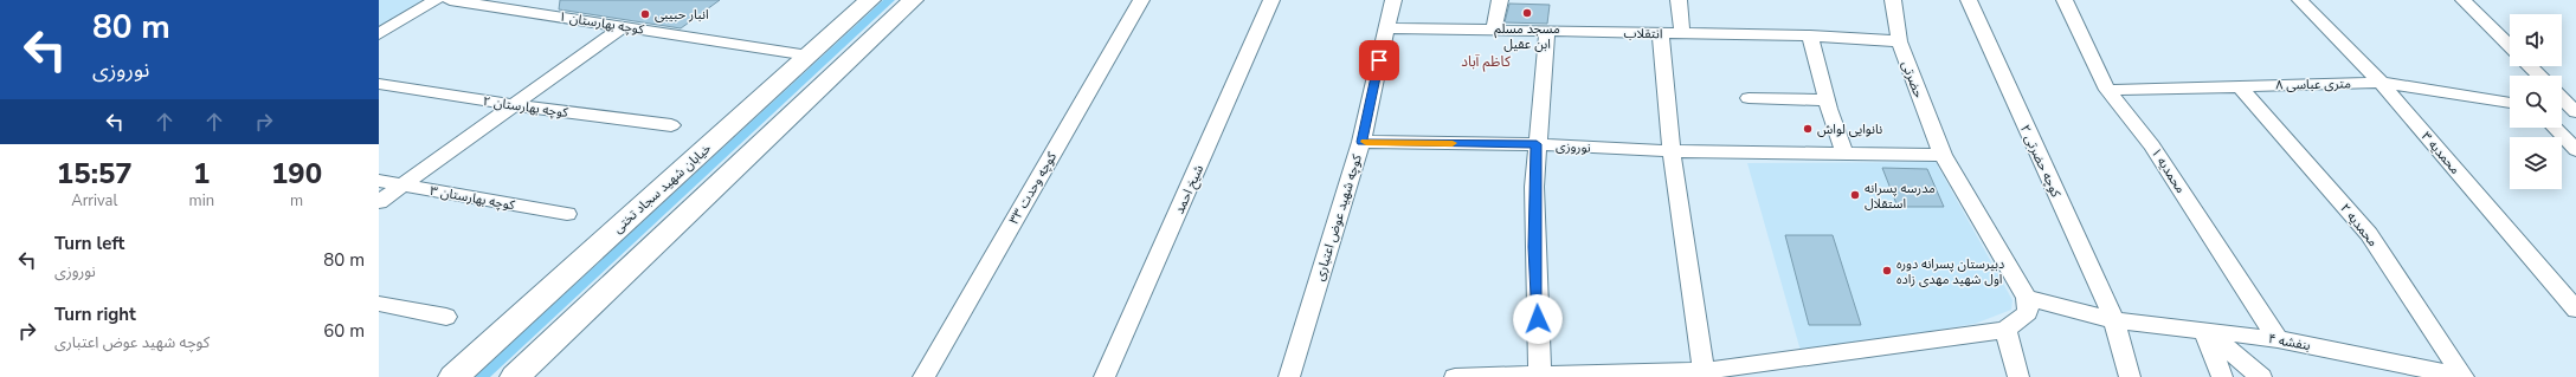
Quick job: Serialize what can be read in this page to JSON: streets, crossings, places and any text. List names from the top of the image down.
{
  "streets": {
    "main road": ["خیابان شهید سجاد تختی"],
    "street": [
      "کوچه بهارستان ۱",
      "انتقلاب",
      "حضرتی",
      "۸ متری عباسی",
      "کوچه بهارستان ۲",
      "نوروزی",
      "محمدیه ۳",
      "کوچه حضرتی ۲",
      "محمدیه ۱",
      "کوچه وحدت ۳۳",
      "شیخ احمد",
      "کوچه بهارستان ۳",
      "کوچه شهید عوض اعتباری",
      "محمدیه ۲",
      "بنفشه ۴"
    ]
  },
  "crossings": [
    ["کوچه بهارستان ۱", "خیابان شهید سجاد تختی"],
    ["انتقلاب", "حضرتی"],
    ["انتقلاب", "کوچه شهید عوض اعتباری"],
    ["حضرتی", "نوروزی"],
    ["حضرتی", "بنفشه ۴"],
    ["۸ متری عباسی", "محمدیه ۳"],
    ["۸ متری عباسی", "محمدیه ۱"],
    ["۸ متری عباسی", "محمدیه ۲"],
    ["نوروزی", "کوچه شهید عوض اعتباری"],
    ["کوچه حضرتی ۲", "بنفشه ۴"],
    ["محمدیه ۱", "بنفشه ۴"],
    ["محمدیه ۲", "بنفشه ۴"]
  ],
  "districts": ["کاظم آباد"],
  "places": [
    "مسجد مسلم ابن عقیل",
    "انبار حبیبی",
    "نانوایی لواش",
    "مدرسه پسرانه استقلال",
    "دبیرستان پسرانه دوره اول شهید مهدی زاده"
  ],
  "page": {
    "turn": ["80 m", "نوروزی"],
    "eta": [
      "15:57",
      "Arrival",
      "1",
      "min",
      "190",
      "m"
    ],
    "list": [
      {
        "name": "Turn left",
        "note": "نوروزی",
        "value": "80 m"
      },
      {
        "name": "Turn right",
        "note": "کوچه شهید عوض اعتباری",
        "value": "60 m"
      }
    ]
  }
}
